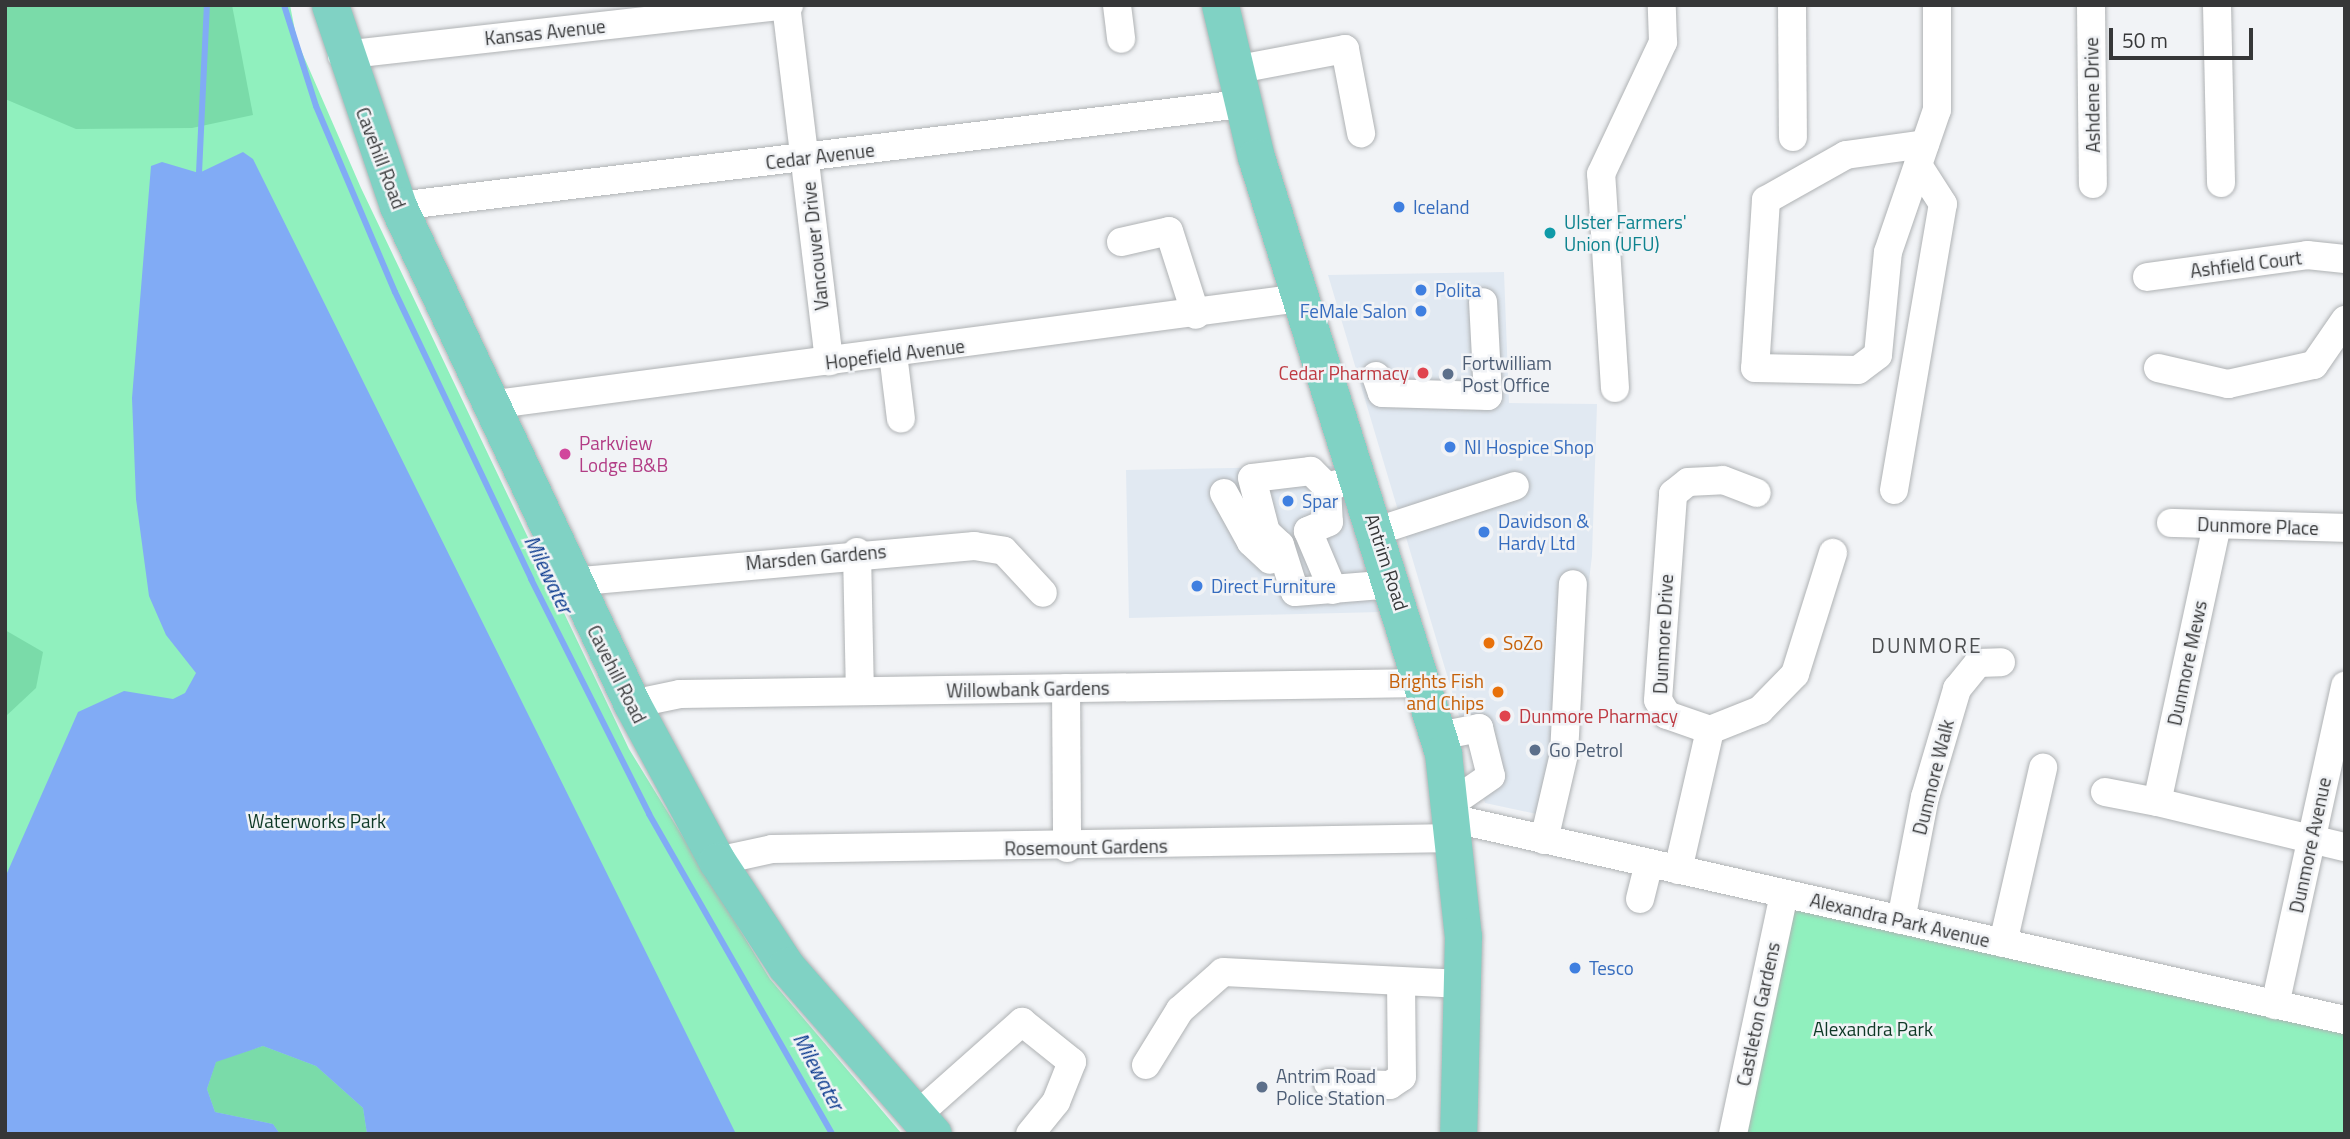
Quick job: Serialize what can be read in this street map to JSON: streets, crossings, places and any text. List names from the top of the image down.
{
  "streets": {
    "main road": ["Cavehill Road", "Antrim Road"],
    "street": [
      "Kansas Avenue",
      "Ashdene Drive",
      "Cedar Avenue",
      "Vancouver Drive",
      "Ashfield Court",
      "Hopefield Avenue",
      "Dunmore Place",
      "Marsden Gardens",
      "Dunmore Drive",
      "Dunmore Mews",
      "Willowbank Gardens",
      "Dunmore Walk",
      "Dunmore Avenue",
      "Rosemount Gardens",
      "Alexandra Park Avenue",
      "Castleton Gardens"
    ]
  },
  "crossings": [
    ["Kansas Avenue", "Cavehill Road"],
    ["Kansas Avenue", "Vancouver Drive"],
    ["Cedar Avenue", "Cavehill Road"],
    ["Cedar Avenue", "Vancouver Drive"],
    ["Cedar Avenue", "Antrim Road"],
    ["Cavehill Road", "Hopefield Avenue"],
    ["Cavehill Road", "Marsden Gardens"],
    ["Cavehill Road", "Willowbank Gardens"],
    ["Cavehill Road", "Rosemount Gardens"],
    ["Vancouver Drive", "Hopefield Avenue"],
    ["Hopefield Avenue", "Antrim Road"],
    ["Dunmore Place", "Dunmore Mews"],
    ["Antrim Road", "Willowbank Gardens"],
    ["Antrim Road", "Rosemount Gardens"],
    ["Antrim Road", "Alexandra Park Avenue"],
    ["Dunmore Walk", "Alexandra Park Avenue"],
    ["Dunmore Avenue", "Alexandra Park Avenue"],
    ["Rosemount Gardens", "Alexandra Park Avenue"],
    ["Alexandra Park Avenue", "Castleton Gardens"]
  ],
  "districts": ["DUNMORE"],
  "water": ["Milewater"],
  "parks": ["Waterworks Park", "Alexandra Park"],
  "places": [
    "Iceland",
    "Ulster Farmers' Union (UFU)",
    "Polita",
    "FeMale Salon",
    "Cedar Pharmacy",
    "Fortwilliam Post Office",
    "NI Hospice Shop",
    "Parkview Lodge B&B",
    "Spar",
    "Davidson & Hardy Ltd",
    "Direct Furniture",
    "SoZo",
    "Brights Fish and Chips",
    "Dunmore Pharmacy",
    "Go Petrol",
    "Tesco",
    "Antrim Road Police Station"
  ],
  "scale_bar": "50 m"
}
